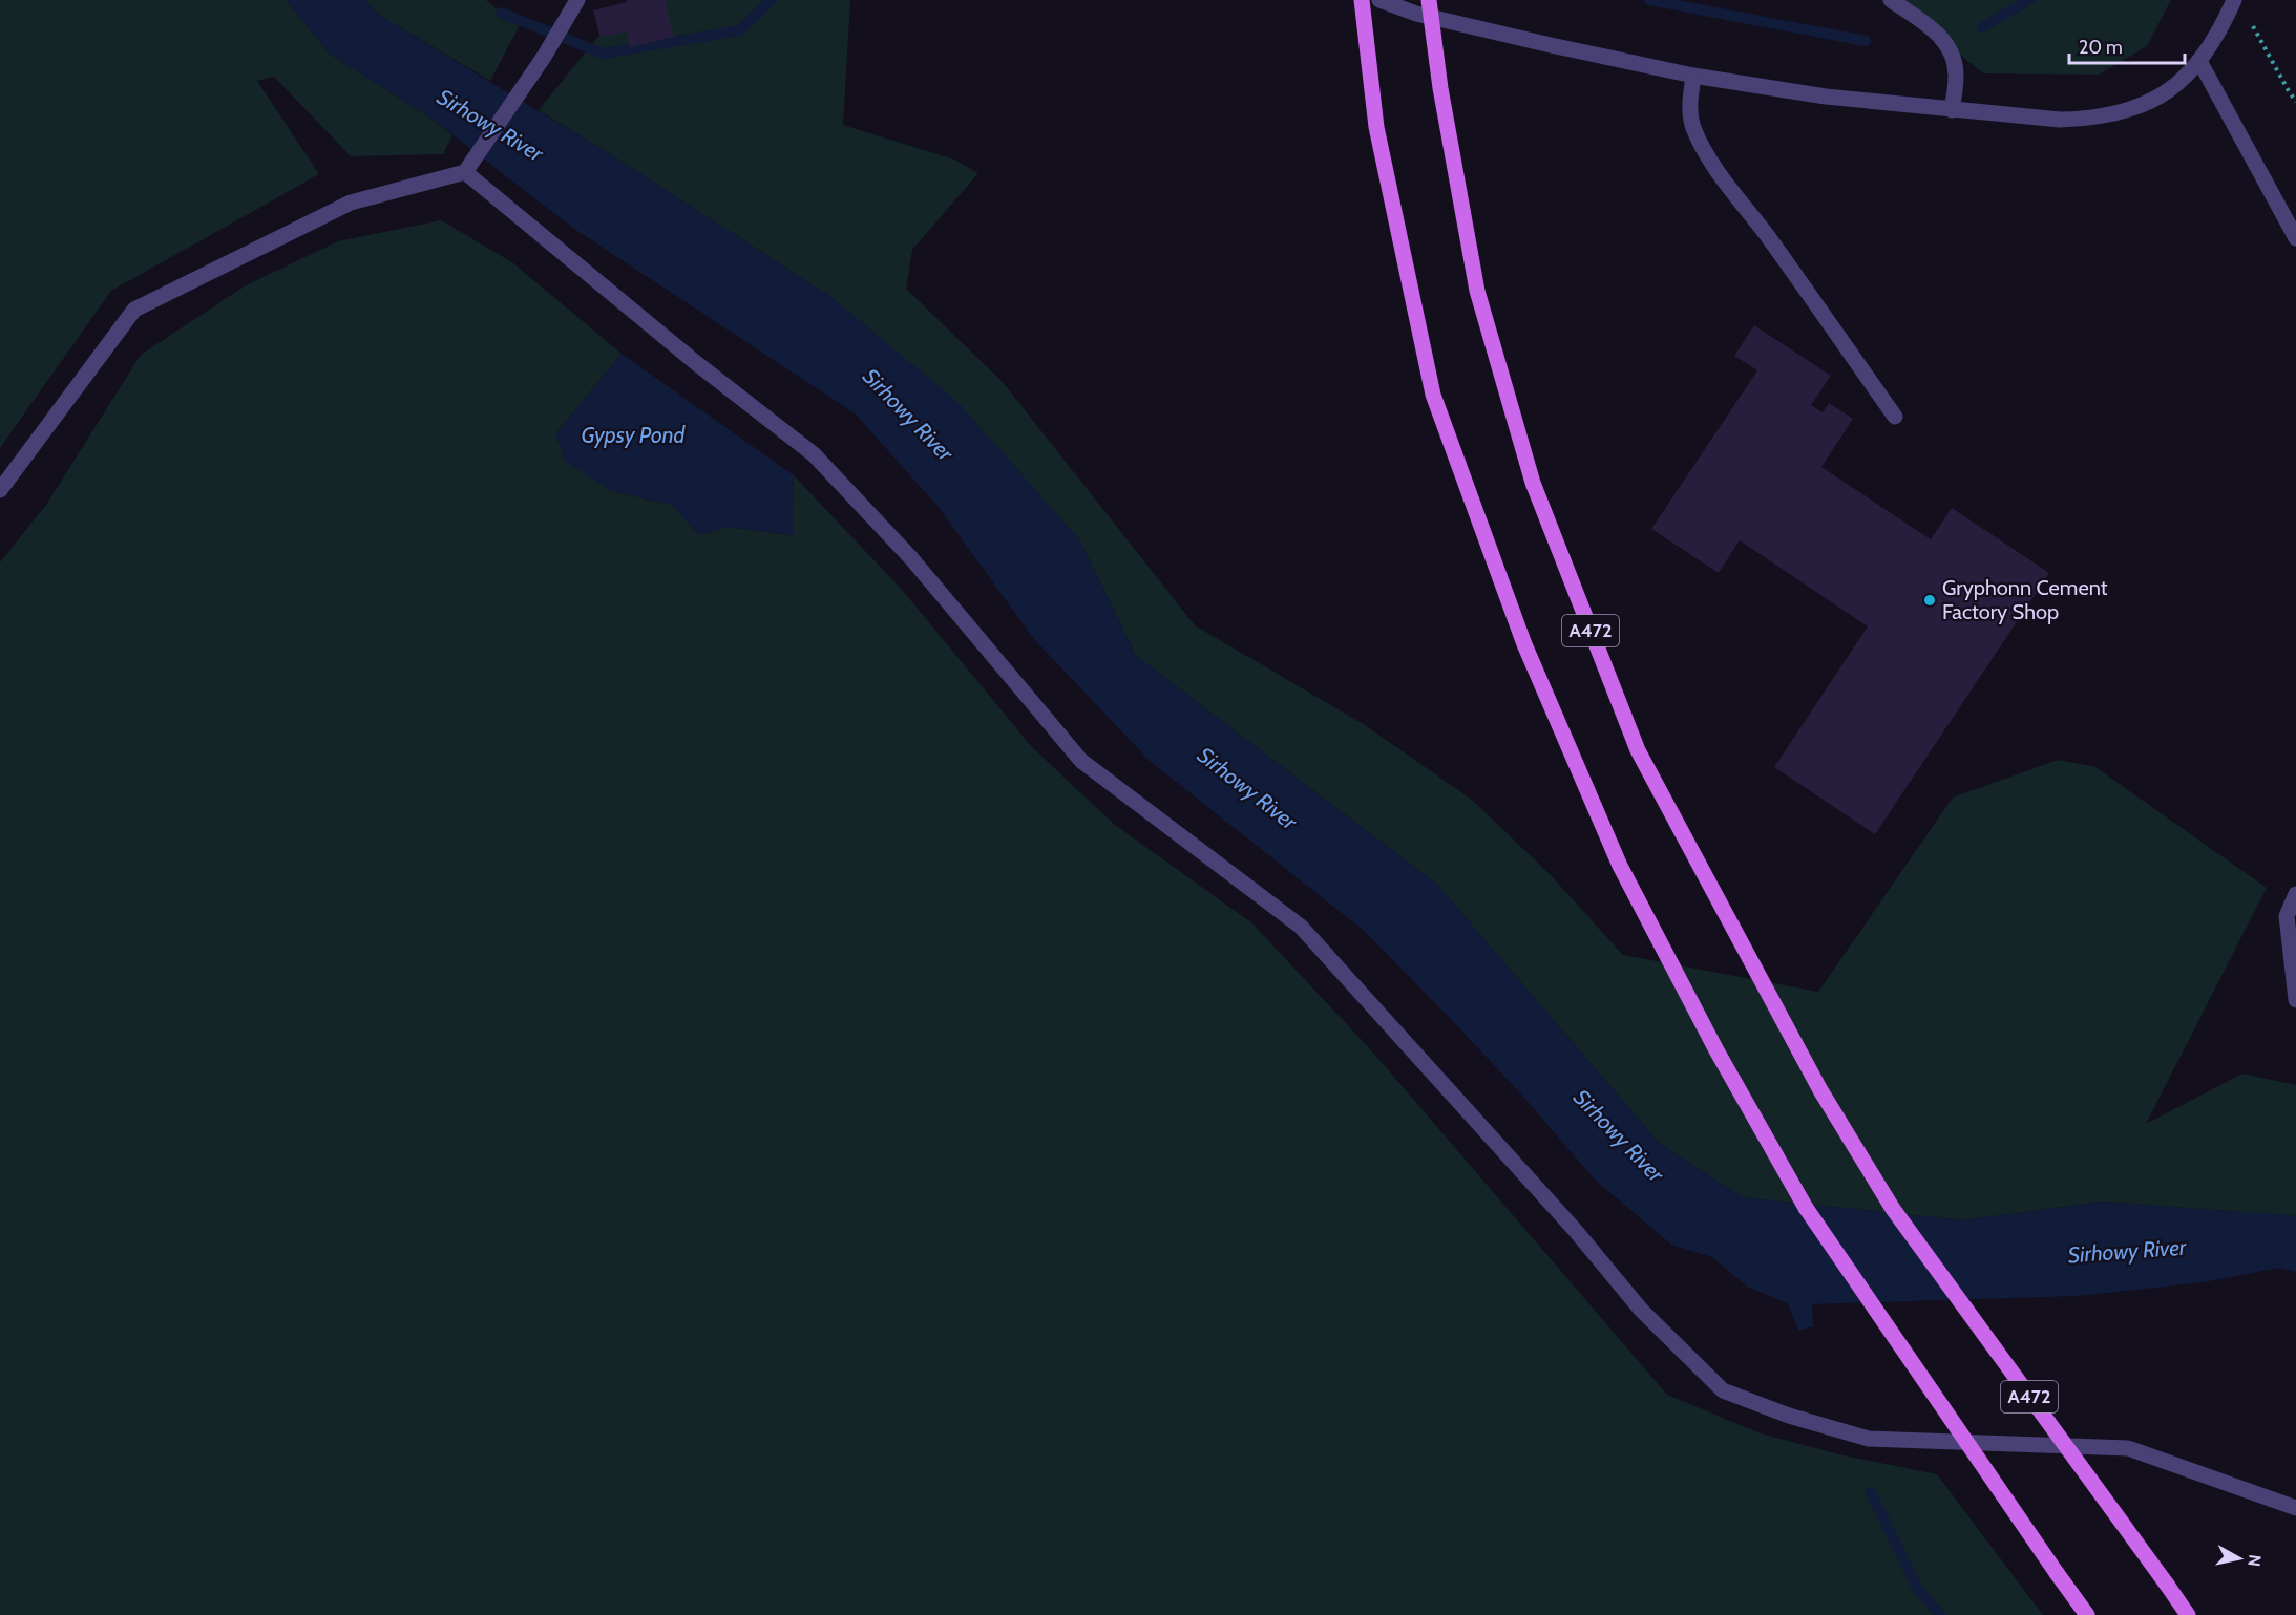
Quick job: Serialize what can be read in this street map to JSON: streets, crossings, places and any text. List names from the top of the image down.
{
  "streets": {
    "main road": ["A472"]
  },
  "water": ["Sirhowy River", "Gypsy Pond"],
  "places": ["Gryphonn Cement Factory Shop"],
  "scale_bar": "20 m",
  "north": "right"
}
